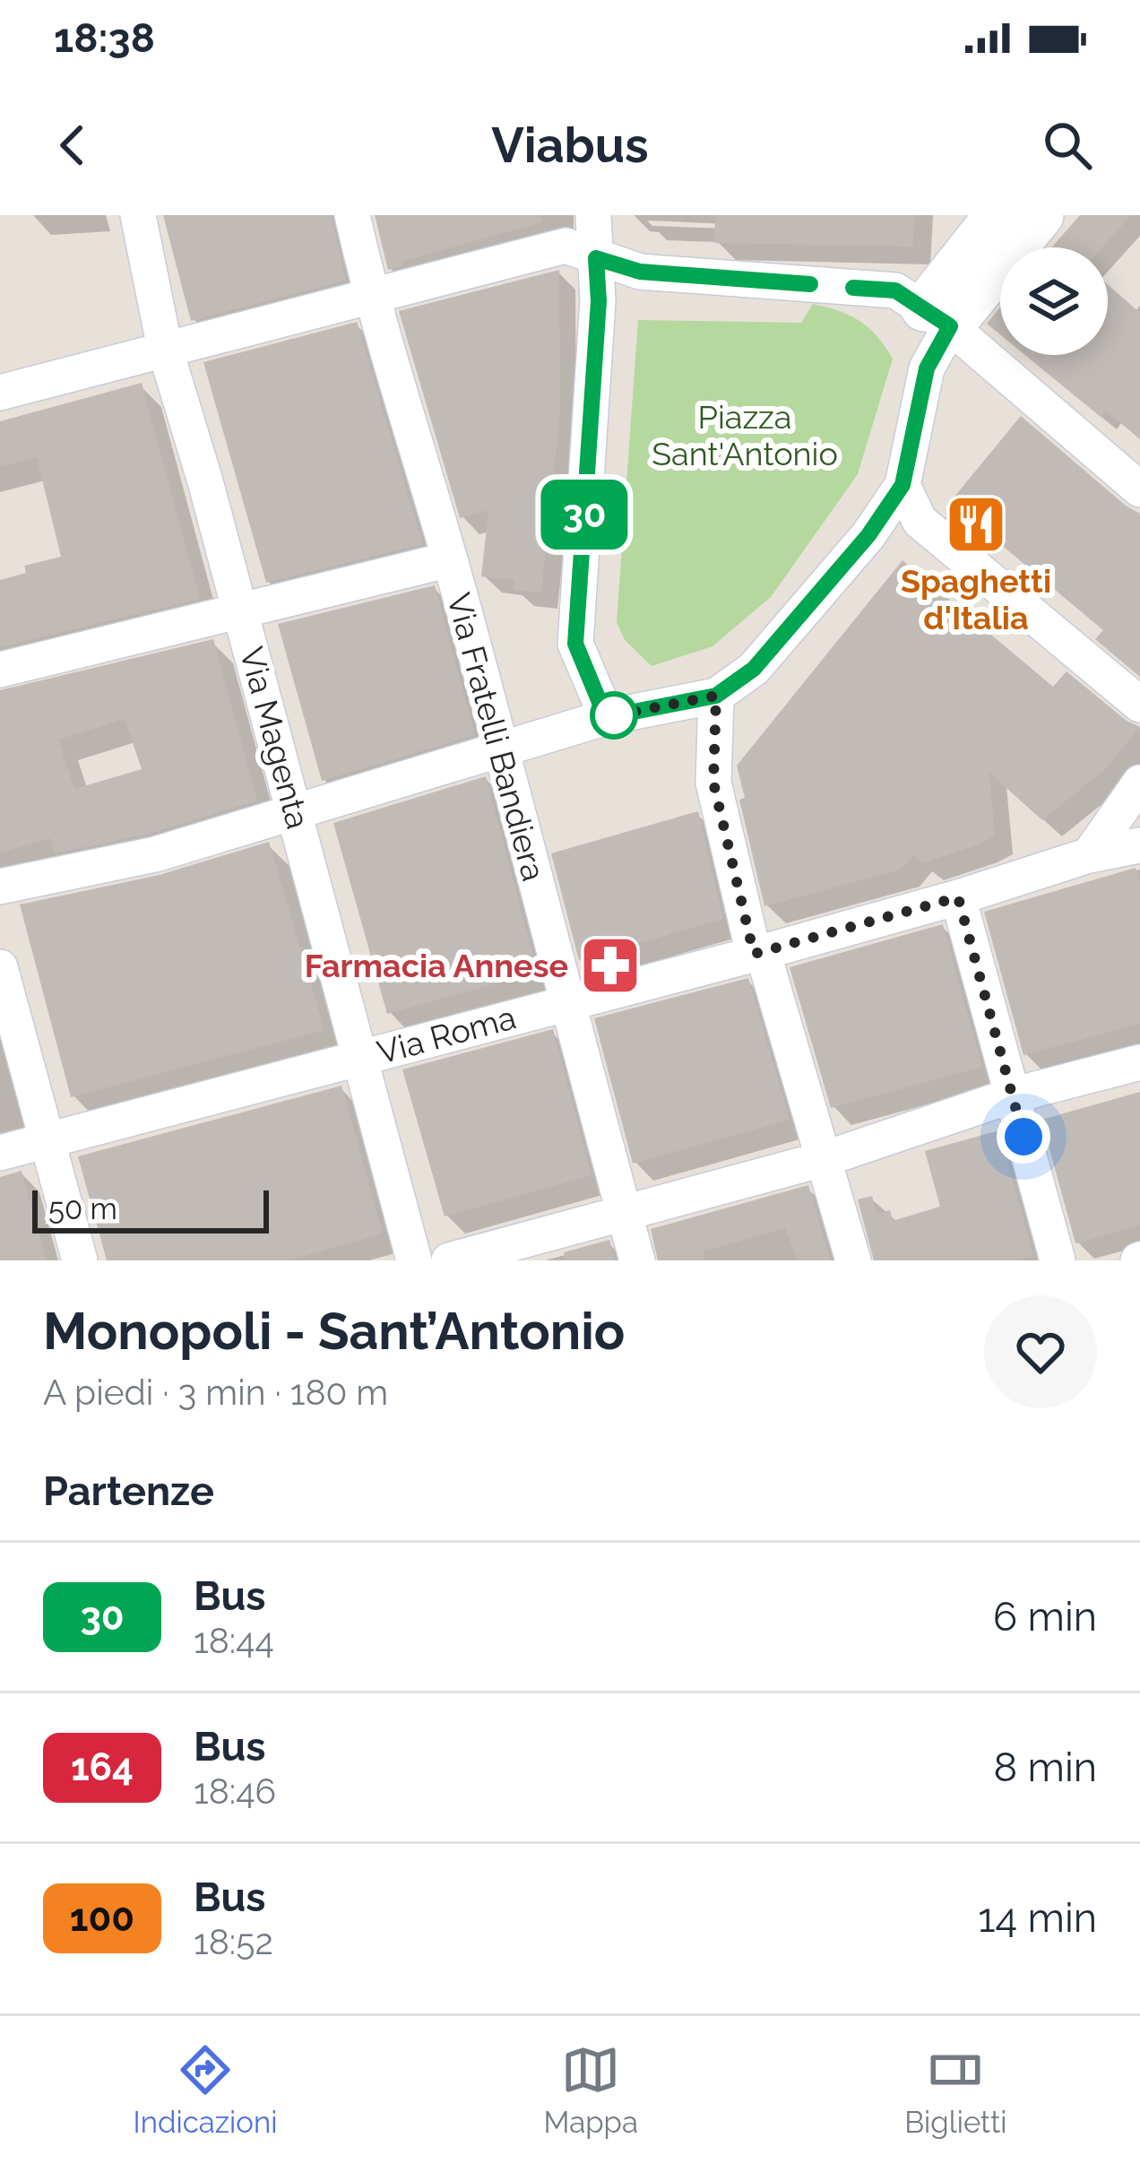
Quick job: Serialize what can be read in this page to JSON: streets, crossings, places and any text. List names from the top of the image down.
{
  "streets": {
    "street": ["Via Fratelli Bandiera", "Via Magenta", "Via Roma"]
  },
  "crossings": [
    ["Via Fratelli Bandiera", "Via Roma"],
    ["Via Magenta", "Via Roma"]
  ],
  "parks": ["Piazza Sant'Antonio"],
  "places": {
    "restaurant": ["Spaghetti d'Italia"],
    "pharmacy": ["Farmacia Annese"]
  },
  "lines": ["bus line 30"],
  "scale_bar": "50 m",
  "page": {
    "status": "18:38",
    "header": "Viabus",
    "on_map": "30",
    "scale": "50 m",
    "heading": [
      ["Monopoli - Sant’Antonio", "A piedi · 3 min · 180 m"],
      "Partenze"
    ],
    "list": [
      {
        "mark": "30",
        "name": "Bus",
        "note": "18:44",
        "value": "6 min"
      },
      {
        "mark": "164",
        "name": "Bus",
        "note": "18:46",
        "value": "8 min"
      },
      {
        "mark": "100",
        "name": "Bus",
        "note": "18:52",
        "value": "14 min"
      }
    ],
    "tabs": ["Indicazioni", "Mappa", "Biglietti"]
  }
}
